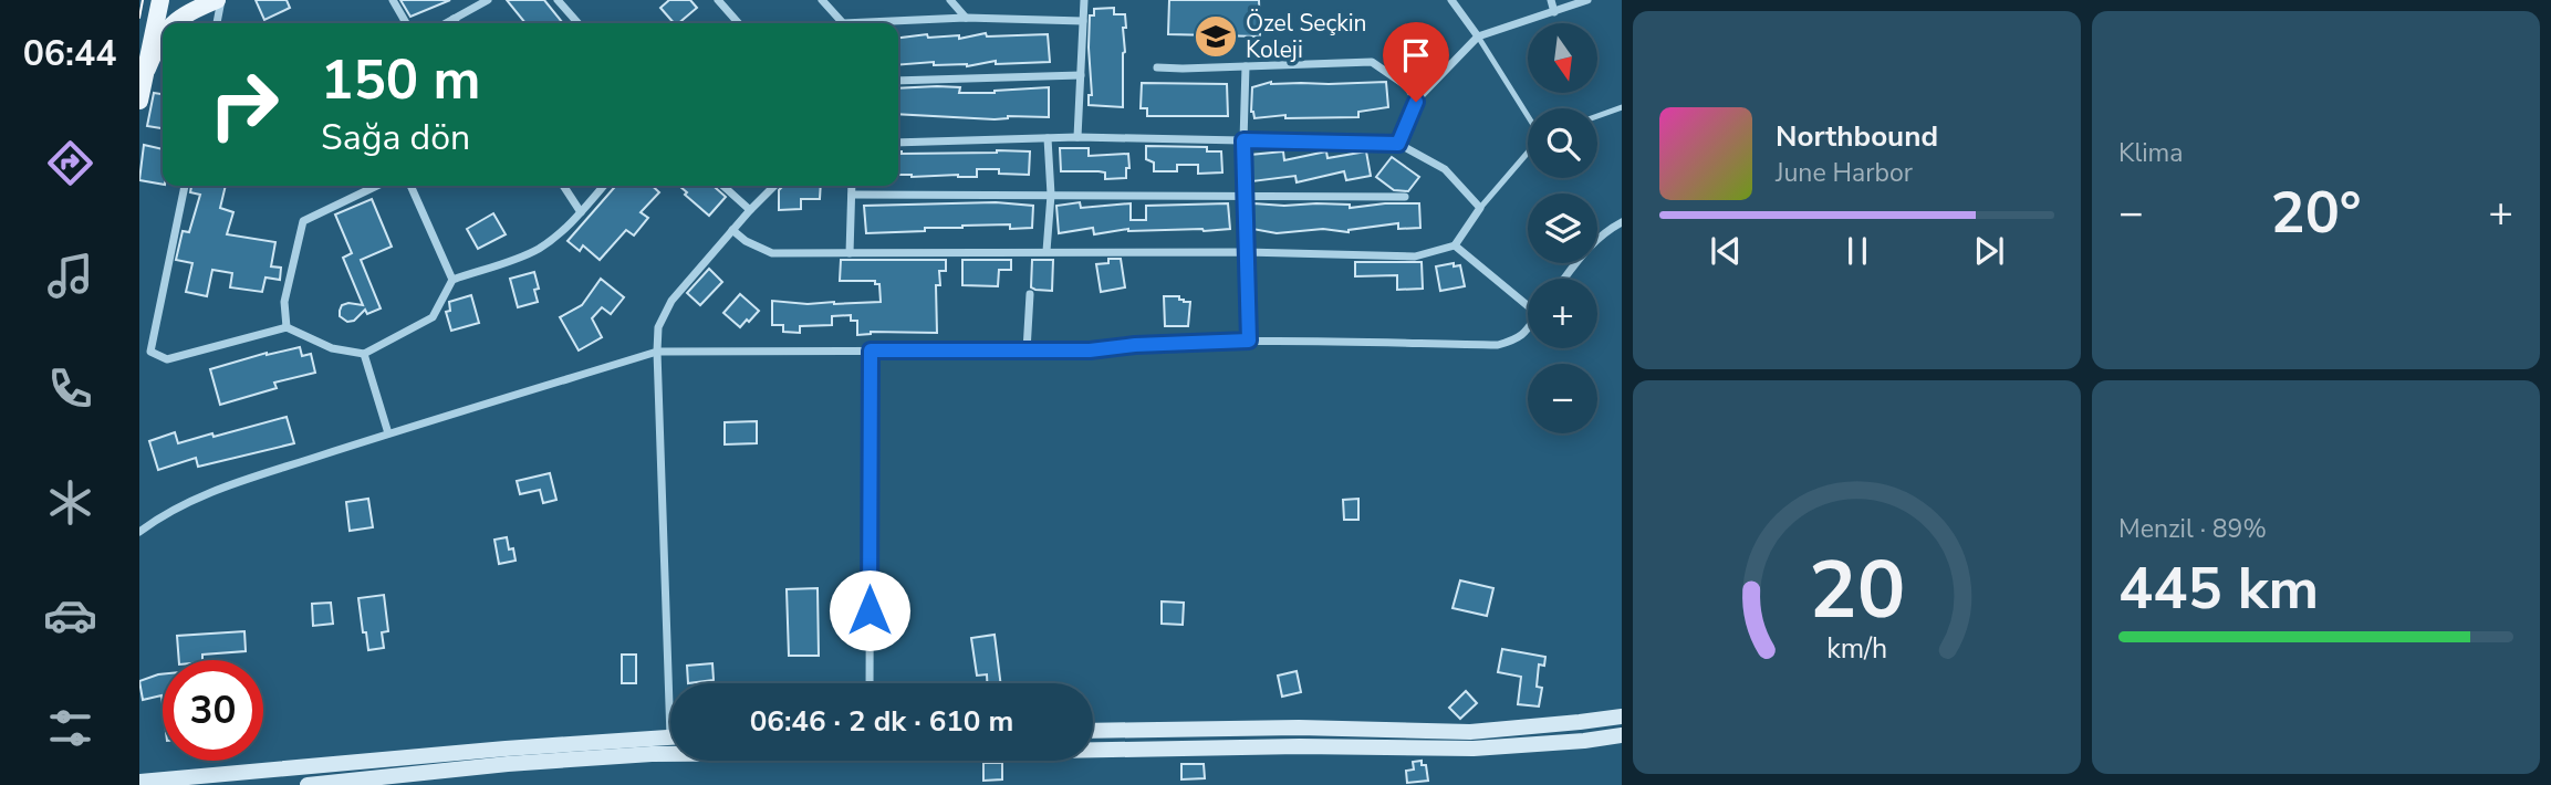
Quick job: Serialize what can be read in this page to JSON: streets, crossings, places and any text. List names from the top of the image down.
{
  "places": {
    "school or university": ["Özel Seçkin Koleji"]
  },
  "north": "bottom",
  "page": {
    "tabs": "06:44",
    "tile": [
      "Klima",
      ["Menzil · 89%", "445 km"]
    ],
    "map_buttons": ["+", "−"],
    "turn": ["150 m", "Sağa dön"],
    "song": ["Northbound", "June Harbor"],
    "heat": ["−", "20°", "+"],
    "limit": "30",
    "trip": "06:46 · 2 dk · 610 m",
    "gauge": ["20", "km/h"]
  }
}
